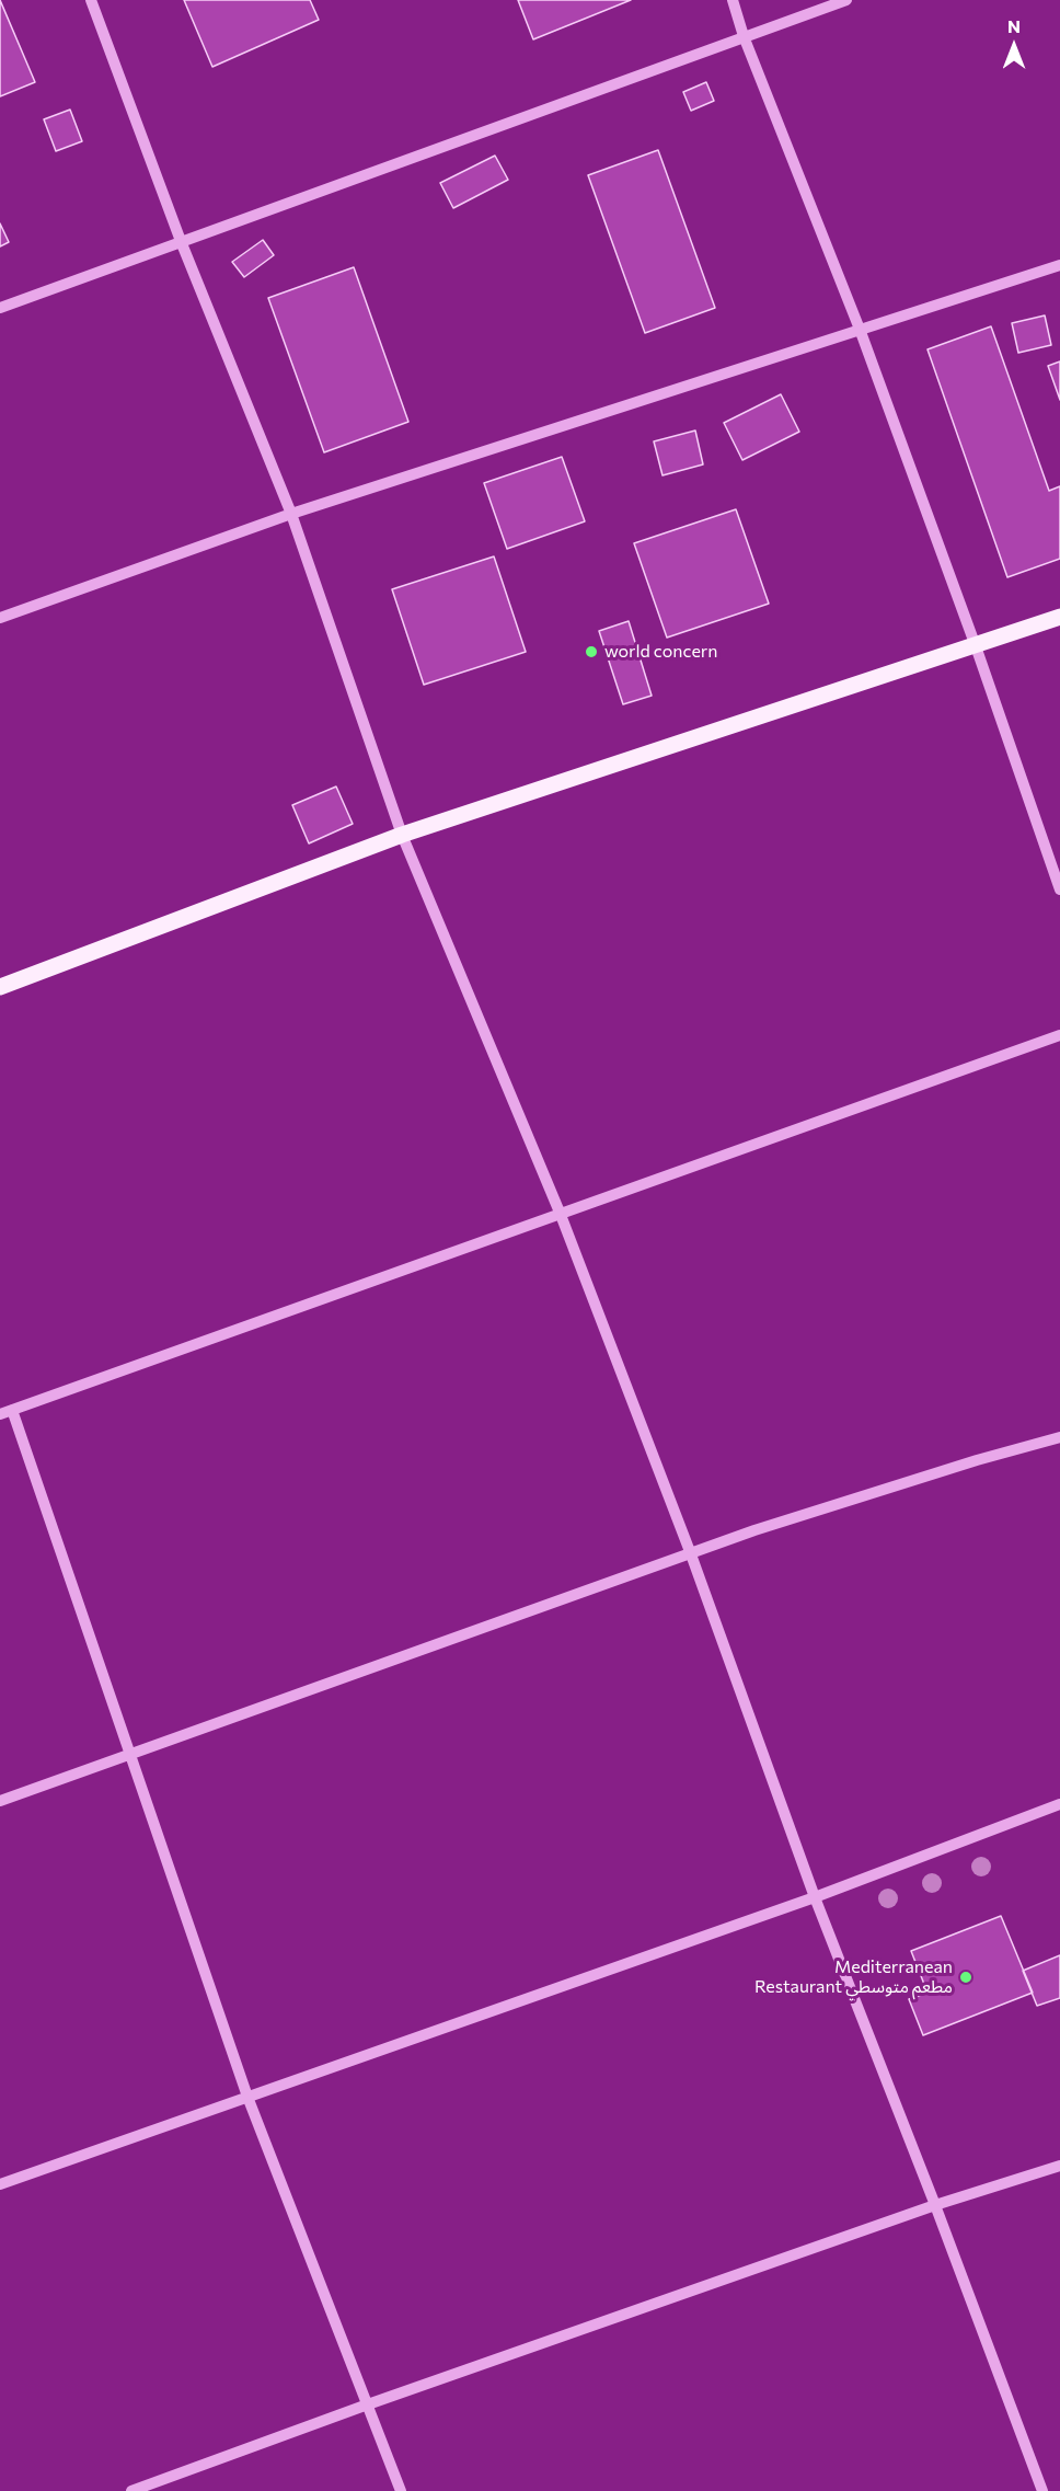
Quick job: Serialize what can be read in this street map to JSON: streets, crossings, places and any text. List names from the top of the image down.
{
  "places": ["world concern", "Mediterranean Restaurant مطعم متوسطي"],
  "north": "top"
}
